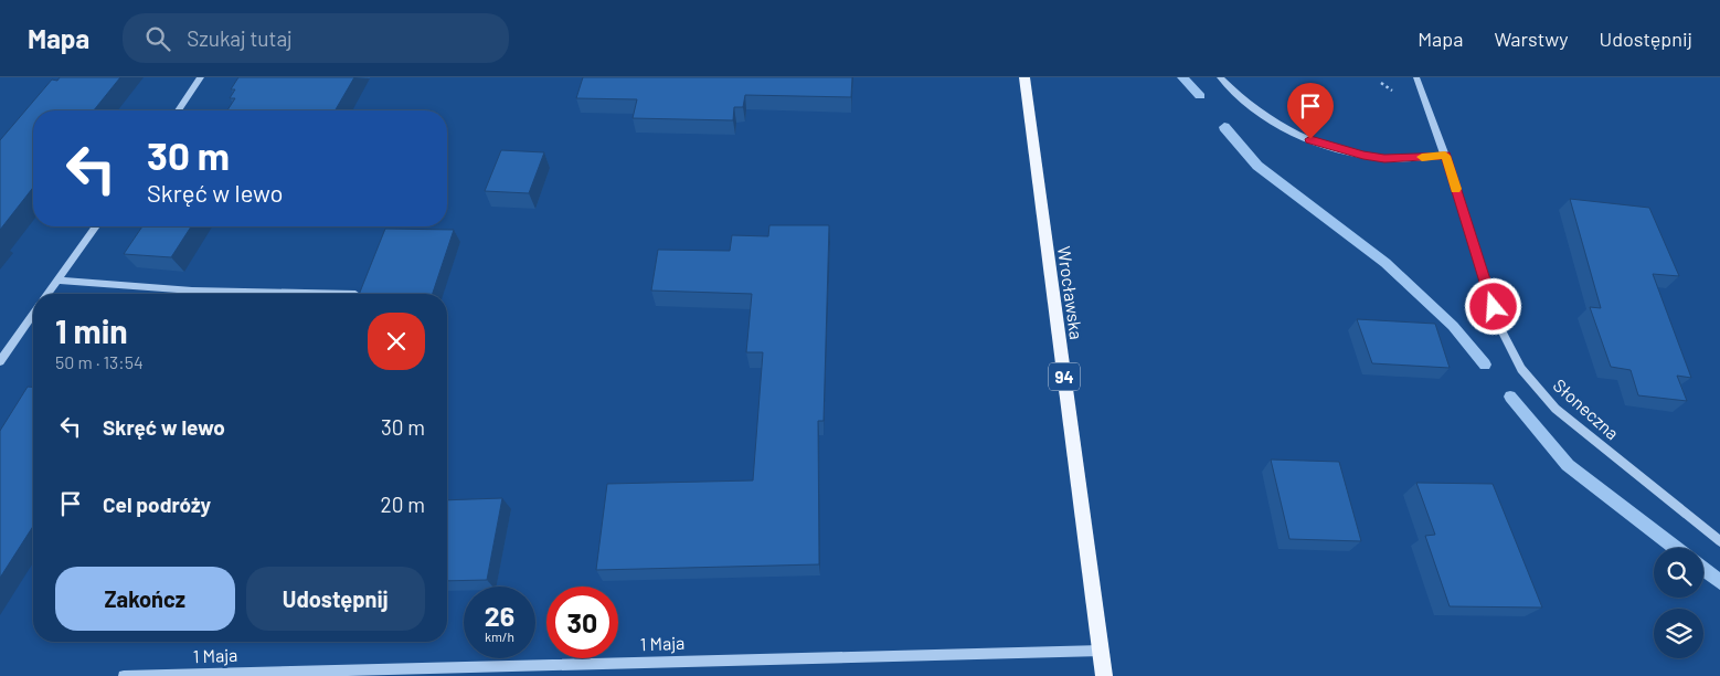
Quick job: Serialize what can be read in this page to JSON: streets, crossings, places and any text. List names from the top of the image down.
{
  "streets": {
    "main road": ["Wrocławska", "94"],
    "street": ["Słoneczna", "1 Maja"]
  },
  "crossings": [
    ["Wrocławska", "1 Maja"]
  ],
  "page": {
    "header": "Mapa",
    "search": "Szukaj tutaj",
    "nav": ["Mapa", "Warstwy", "Udostępnij"],
    "turn": ["30 m", "Skręć w lewo"],
    "heading": ["1 min", "50 m · 13:54"],
    "list": [
      {
        "name": "Skręć w lewo",
        "value": "30 m"
      },
      {
        "name": "Cel podróży",
        "value": "20 m"
      }
    ],
    "buttons": ["Zakończ", "Udostępnij"],
    "speed": "26 km/h",
    "limit": "30"
  }
}
